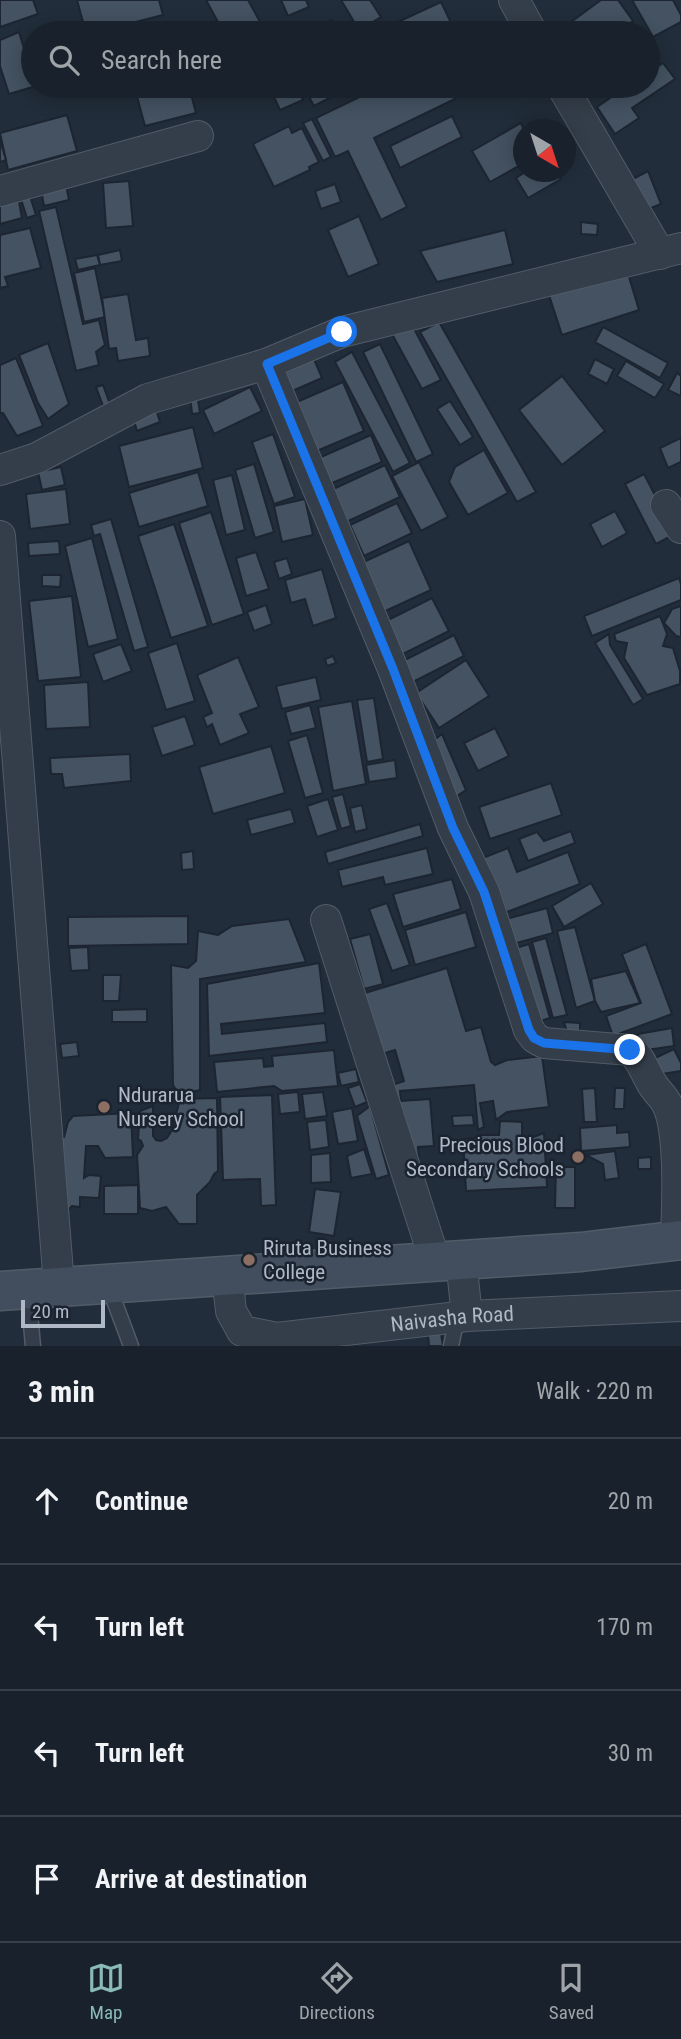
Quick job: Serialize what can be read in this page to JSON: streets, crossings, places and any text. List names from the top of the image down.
{
  "streets": {
    "street": ["Naivasha Road"]
  },
  "places": ["Ndurarua Nursery School", "Precious Blood Secondary Schools", "Riruta Business College"],
  "scale_bar": "20 m",
  "north": "bottom right",
  "page": {
    "search": "Search here",
    "scale": "20 m",
    "heading": ["3 min", "Walk · 220 m"],
    "list": [
      ["Continue", "20 m"],
      ["Turn left", "170 m"],
      ["Turn left", "30 m"],
      "Arrive at destination"
    ],
    "nav": ["Map", "Directions", "Saved"]
  }
}
